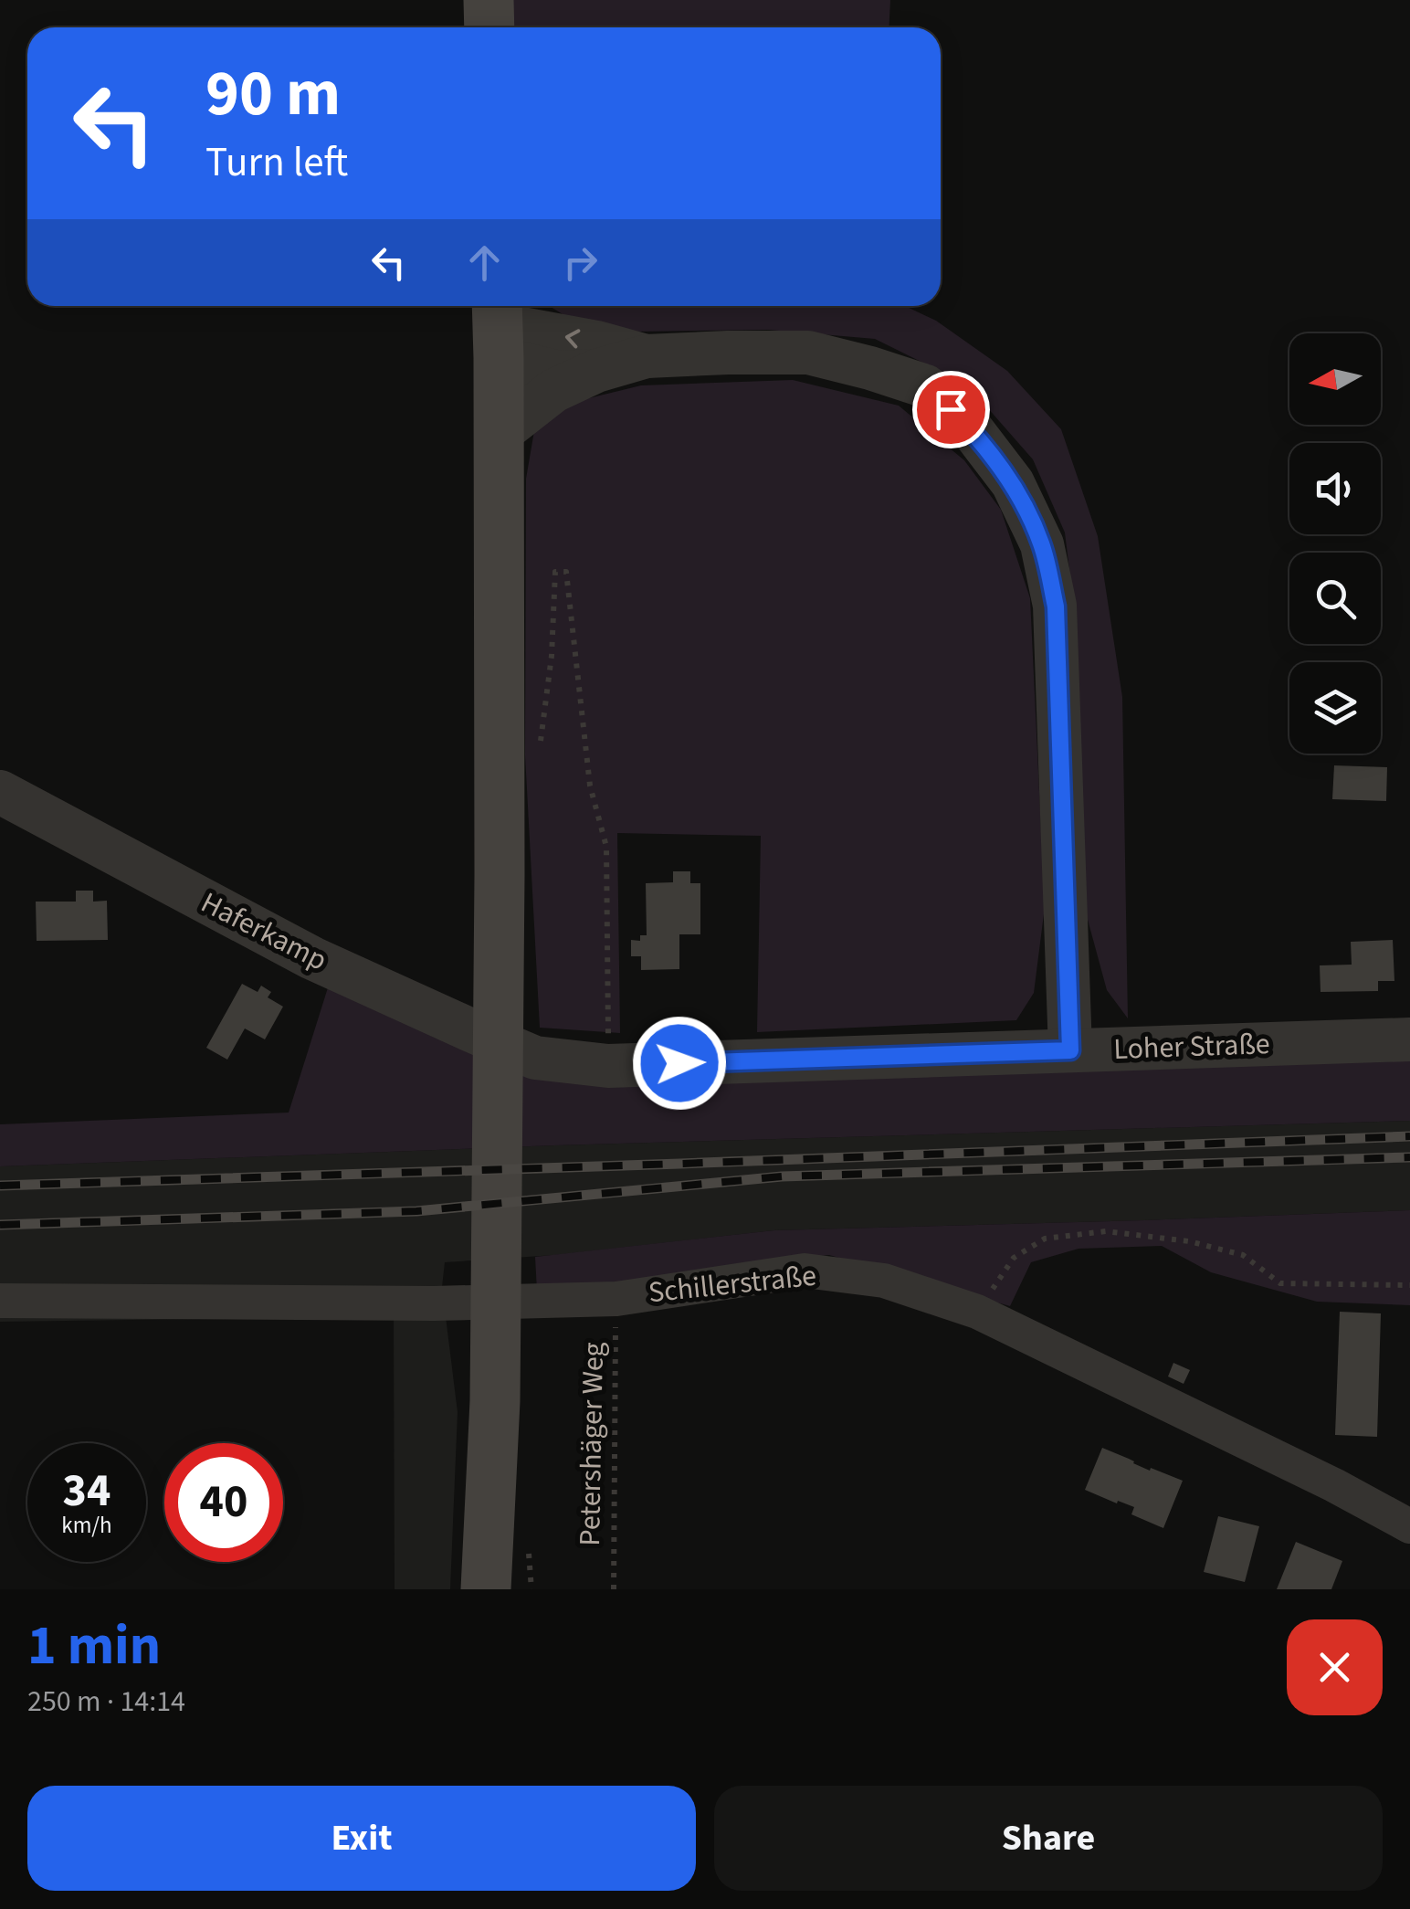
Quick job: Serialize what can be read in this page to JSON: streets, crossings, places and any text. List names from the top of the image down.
{
  "streets": {
    "street": ["Haferkamp", "Loher Straße", "Schillerstraße"],
    "path": ["Petershäger Weg"]
  },
  "crossings": [
    ["Haferkamp", "Loher Straße"],
    ["Schillerstraße", "Petershäger Weg"]
  ],
  "north": "left",
  "page": {
    "turn": ["90 m", "Turn left"],
    "speed": "34 km/h",
    "limit": "40",
    "heading": ["1 min", "250 m · 14:14"],
    "buttons": ["Exit", "Share"]
  }
}
